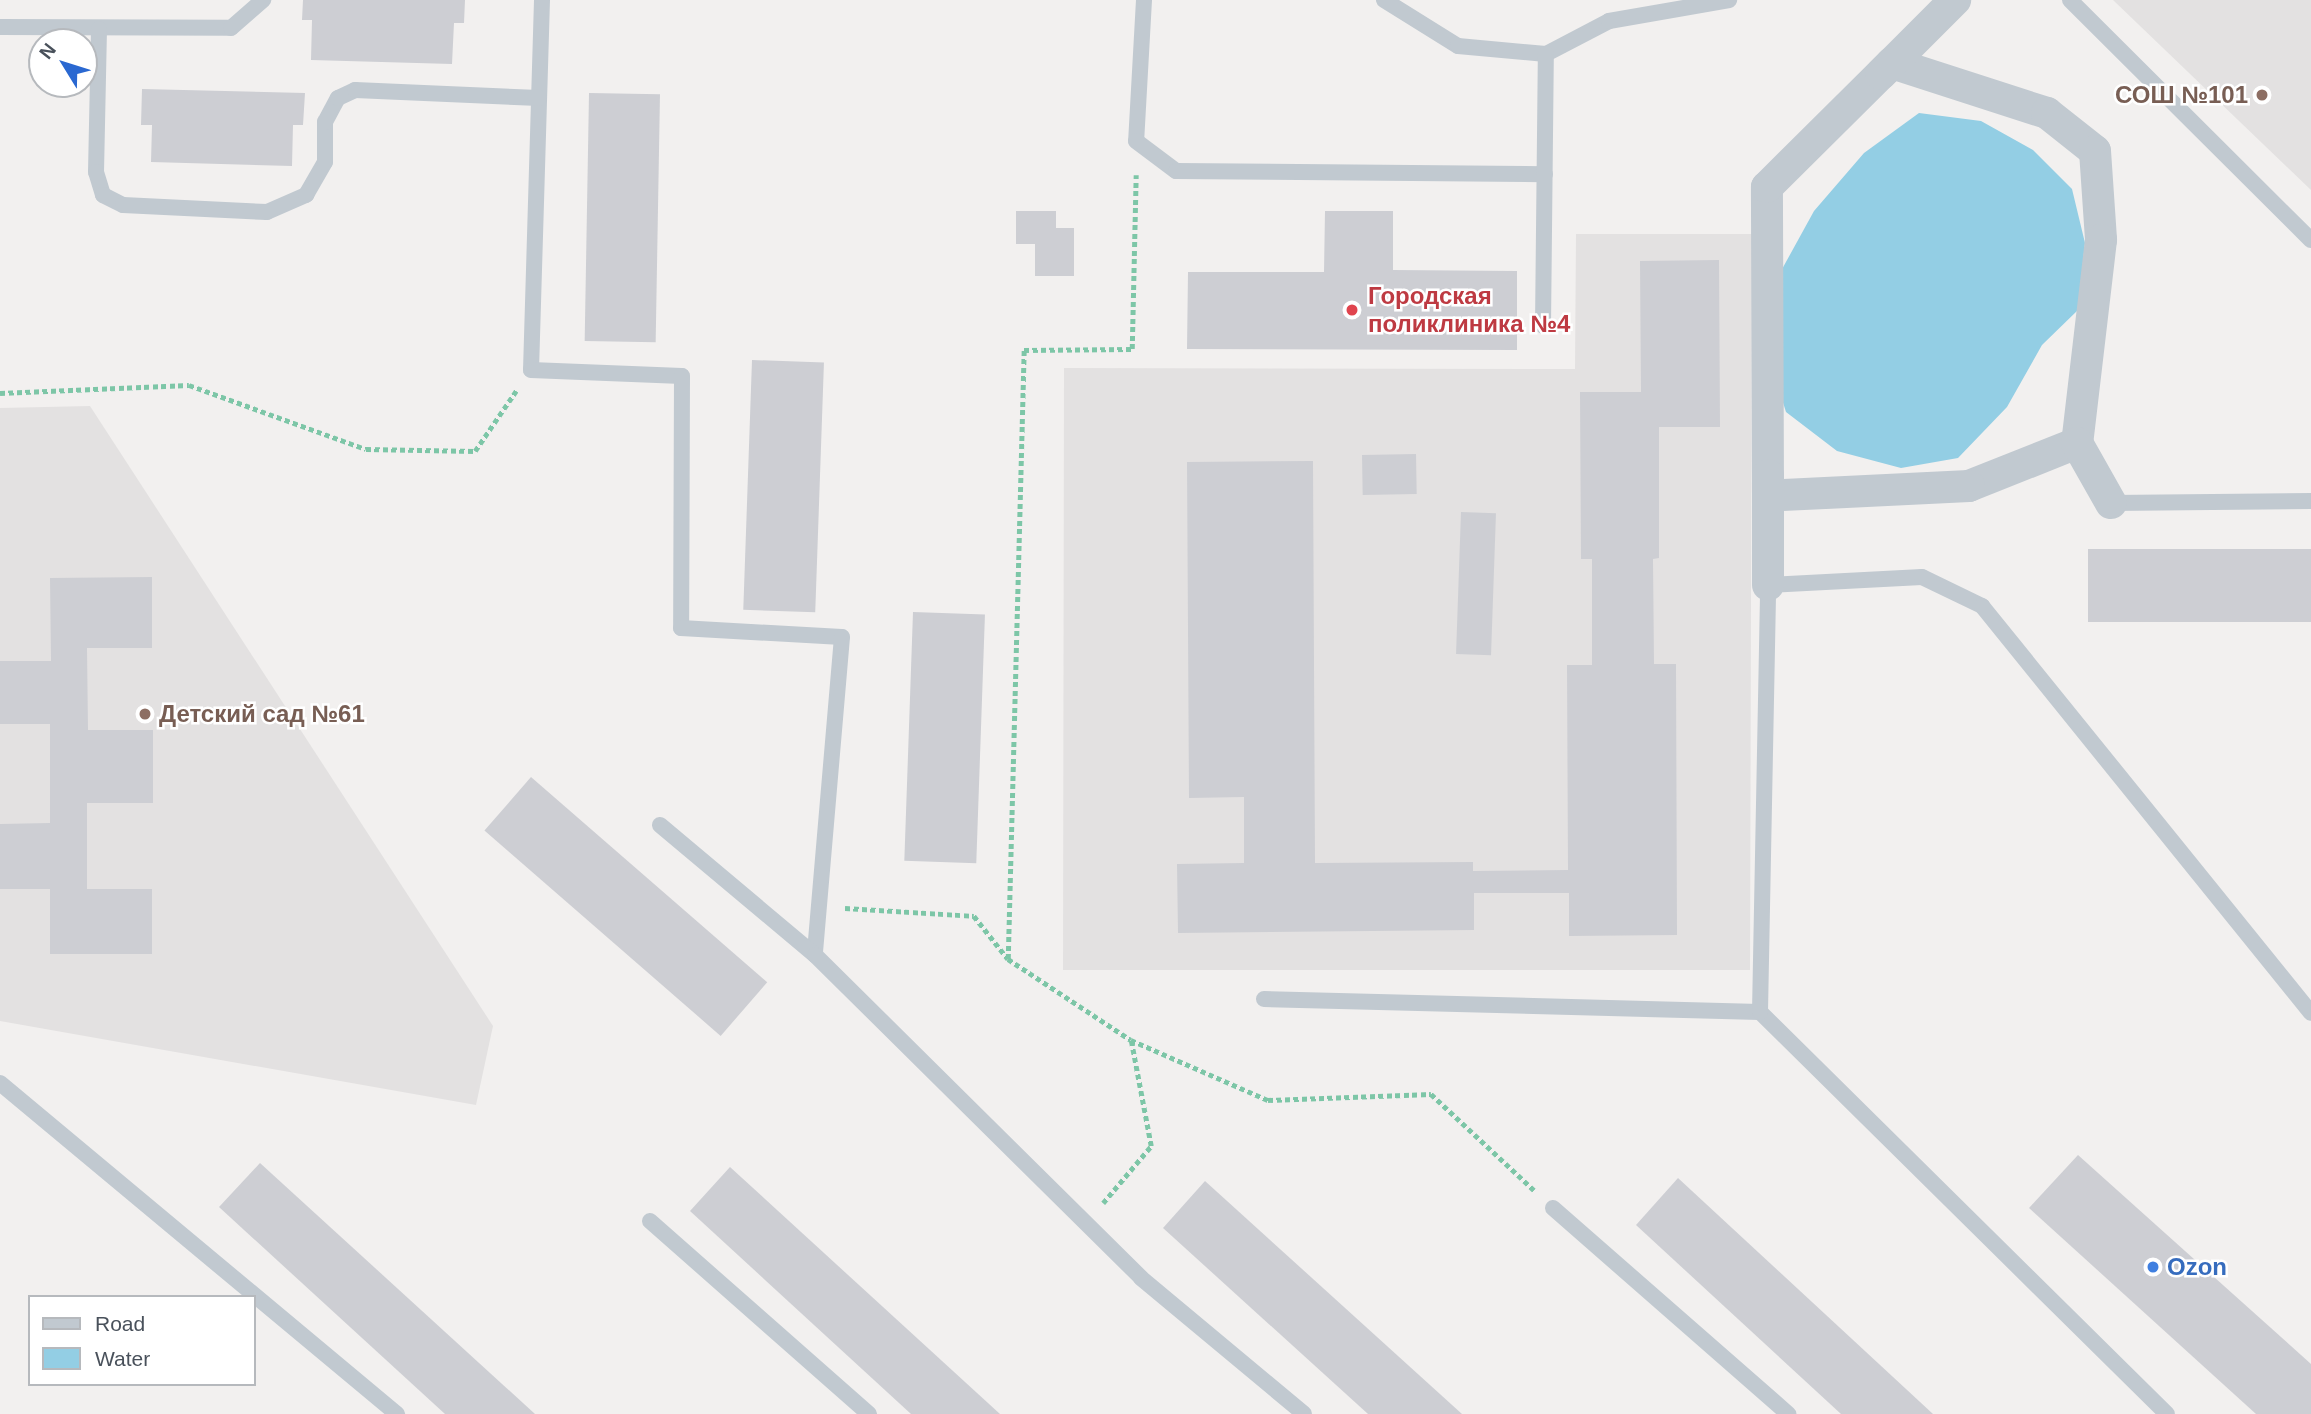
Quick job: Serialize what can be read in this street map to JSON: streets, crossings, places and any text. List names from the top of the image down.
{
  "places": [
    "СОШ №101",
    "Городская поликлиника №4",
    "Детский сад №61",
    "Ozon"
  ],
  "legend": ["Road", "Water"],
  "north": "top left"
}
